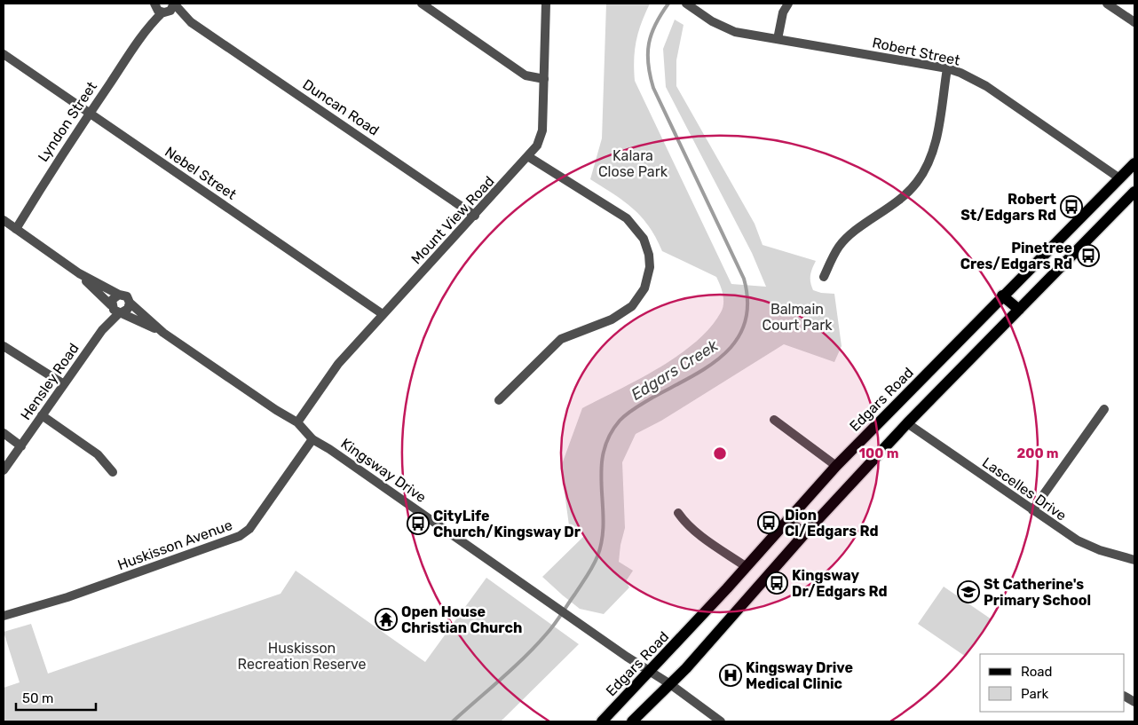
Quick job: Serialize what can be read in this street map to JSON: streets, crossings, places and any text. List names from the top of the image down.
{
  "streets": {
    "main road": ["Edgars Road"],
    "street": [
      "Robert Street",
      "Duncan Road",
      "Lyndon Street",
      "Nebel Street",
      "Mount View Road",
      "Hensley Road",
      "Kingsway Drive",
      "Lascelles Drive",
      "Huskisson Avenue"
    ]
  },
  "crossings": [
    ["Robert Street", "Edgars Road"],
    ["Duncan Road", "Lyndon Street"],
    ["Duncan Road", "Mount View Road"],
    ["Lyndon Street", "Nebel Street"],
    ["Lyndon Street", "Kingsway Drive"],
    ["Nebel Street", "Mount View Road"],
    ["Mount View Road", "Kingsway Drive"],
    ["Hensley Road", "Kingsway Drive"],
    ["Edgars Road", "Kingsway Drive"],
    ["Kingsway Drive", "Huskisson Avenue"]
  ],
  "water": ["Edgars Creek"],
  "parks": ["Kalara Close Park", "Balmain Court Park", "Huskisson Recreation Reserve"],
  "places": {
    "bus stop": [
      "Robert St/Edgars Rd",
      "Pinetree Cres/Edgars Rd",
      "Dion Cl/Edgars Rd",
      "CityLife Church/Kingsway Dr",
      "Kingsway Dr/Edgars Rd"
    ],
    "school or university": ["St Catherine's Primary School"],
    "temple": ["Open House Christian Church"],
    "hospital": ["Kingsway Drive Medical Clinic"]
  },
  "legend": ["Road", "Park"],
  "scale_bar": "50 m",
  "rings": ["100 m", "200 m"]
}
